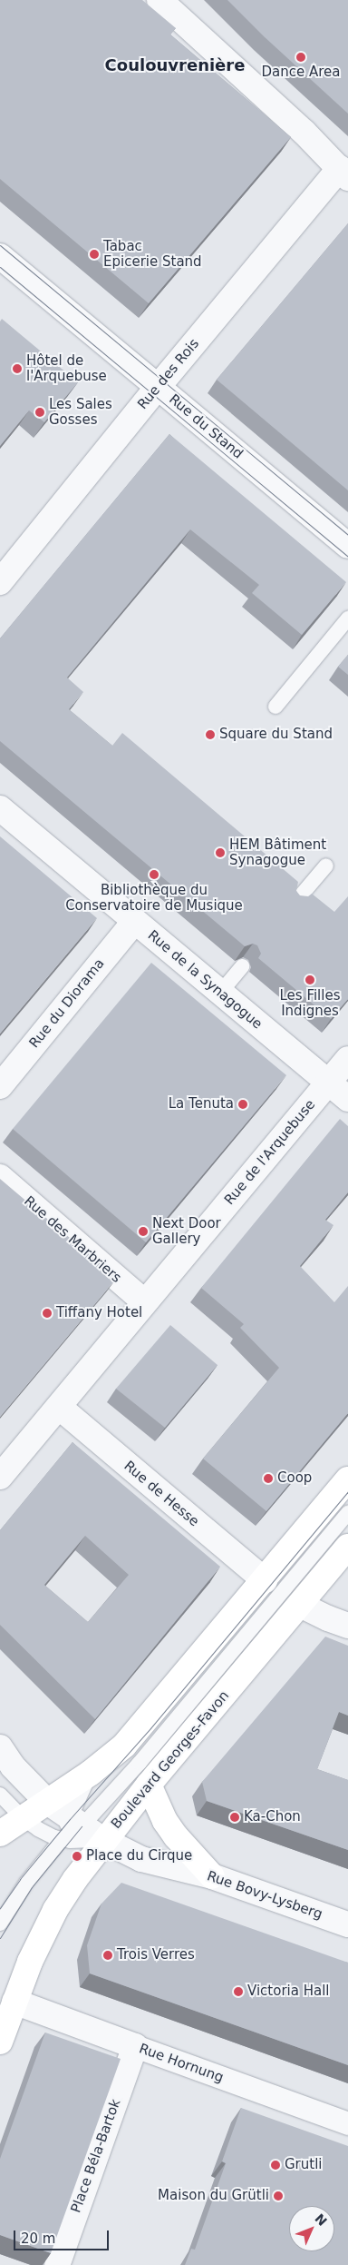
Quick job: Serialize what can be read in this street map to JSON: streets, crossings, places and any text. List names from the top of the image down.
{
  "streets": {
    "main road": ["Boulevard Georges-Favon"],
    "street": [
      "Rue des Rois",
      "Rue du Stand",
      "Rue de la Synagogue",
      "Rue du Diorama",
      "Rue de l'Arquebuse",
      "Rue des Marbriers",
      "Rue de Hesse",
      "Rue Bovy-Lysberg",
      "Rue Hornung",
      "Place Béla-Bartok"
    ]
  },
  "crossings": [
    ["Rue des Rois", "Rue du Stand"],
    ["Rue de la Synagogue", "Rue du Diorama"],
    ["Rue de la Synagogue", "Rue de l'Arquebuse"],
    ["Rue de l'Arquebuse", "Rue des Marbriers"],
    ["Rue de l'Arquebuse", "Rue de Hesse"],
    ["Boulevard Georges-Favon", "Rue Bovy-Lysberg"],
    ["Boulevard Georges-Favon", "Rue Hornung"],
    ["Rue Hornung", "Place Béla-Bartok"]
  ],
  "districts": ["Coulouvrenière"],
  "places": [
    "Dance Area",
    "Tabac Epicerie Stand",
    "Hôtel de l'Arquebuse",
    "Les Sales Gosses",
    "Square du Stand",
    "HEM Bâtiment Synagogue",
    "Bibliothèque du Conservatoire de Musique",
    "Les Filles Indignes",
    "La Tenuta",
    "Next Door Gallery",
    "Tiffany Hotel",
    "Coop",
    "Ka-Chon",
    "Place du Cirque",
    "Trois Verres",
    "Victoria Hall",
    "Grutli",
    "Maison du Grütli"
  ],
  "scale_bar": "20 m",
  "north": "top right"
}
